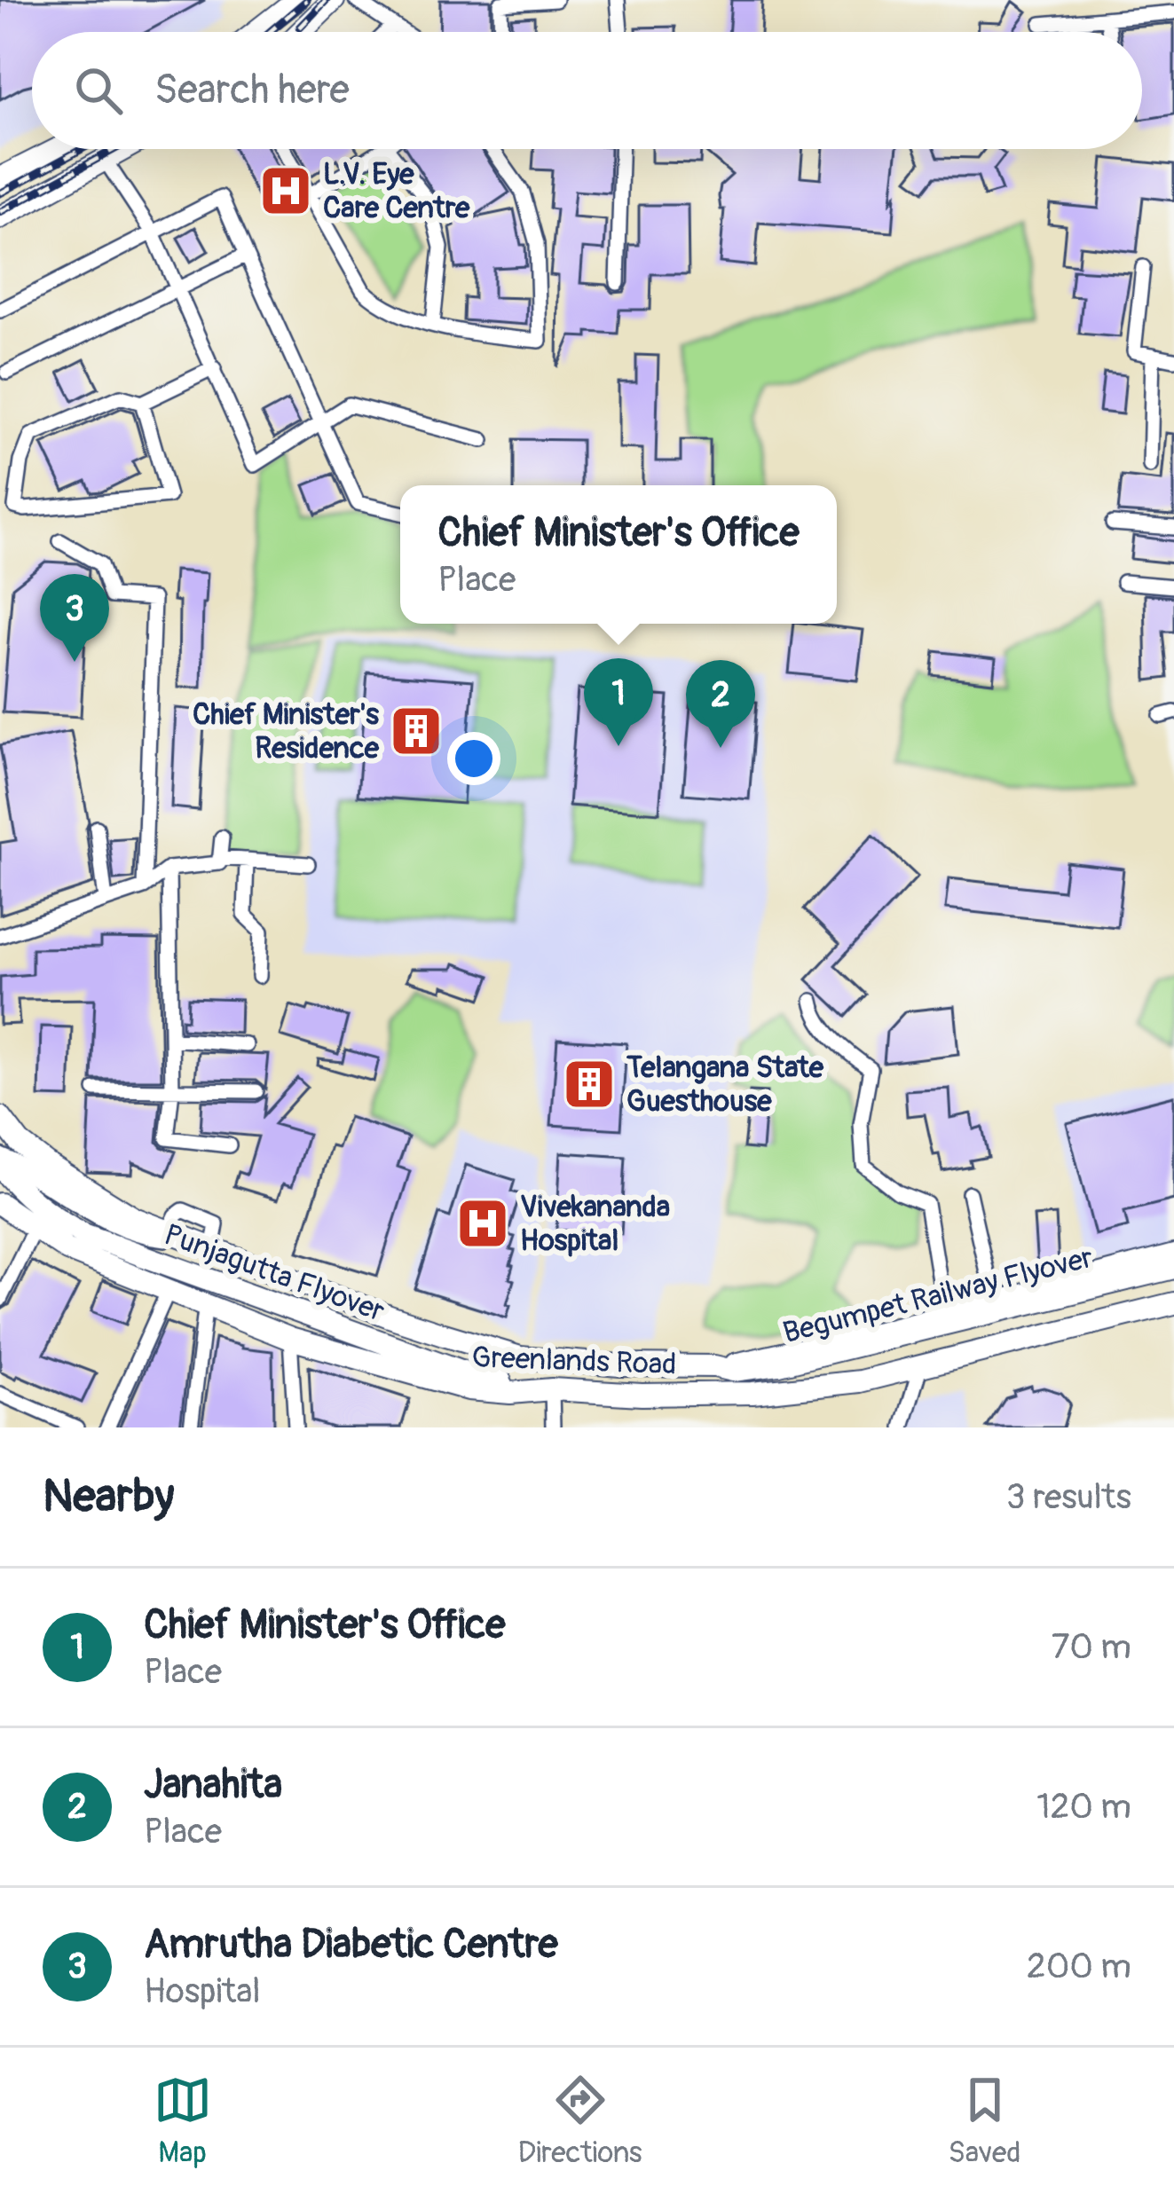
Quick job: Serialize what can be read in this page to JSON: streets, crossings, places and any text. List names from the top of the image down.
{
  "streets": {
    "main road": ["Punjagutta Flyover", "Begumpet Railway Flyover", "Greenlands Road"]
  },
  "crossings": [
    ["Punjagutta Flyover", "Greenlands Road"],
    ["Begumpet Railway Flyover", "Greenlands Road"]
  ],
  "places": {
    "hospital": ["L.V. Eye Care Centre", "Vivekananda Hospital"],
    "building": ["Chief Minister's Residence", "Telangana State Guesthouse"]
  },
  "page": {
    "search": "Search here",
    "popup": ["Chief Minister's Office", "Place"],
    "pins": ["3", "1", "2"],
    "heading": ["Nearby", "3 results"],
    "list": [
      {
        "mark": "1",
        "name": "Chief Minister's Office",
        "note": "Place",
        "value": "70 m"
      },
      {
        "mark": "2",
        "name": "Janahita",
        "note": "Place",
        "value": "120 m"
      },
      {
        "mark": "3",
        "name": "Amrutha Diabetic Centre",
        "note": "Hospital",
        "value": "200 m"
      }
    ],
    "nav": ["Map", "Directions", "Saved"]
  }
}
